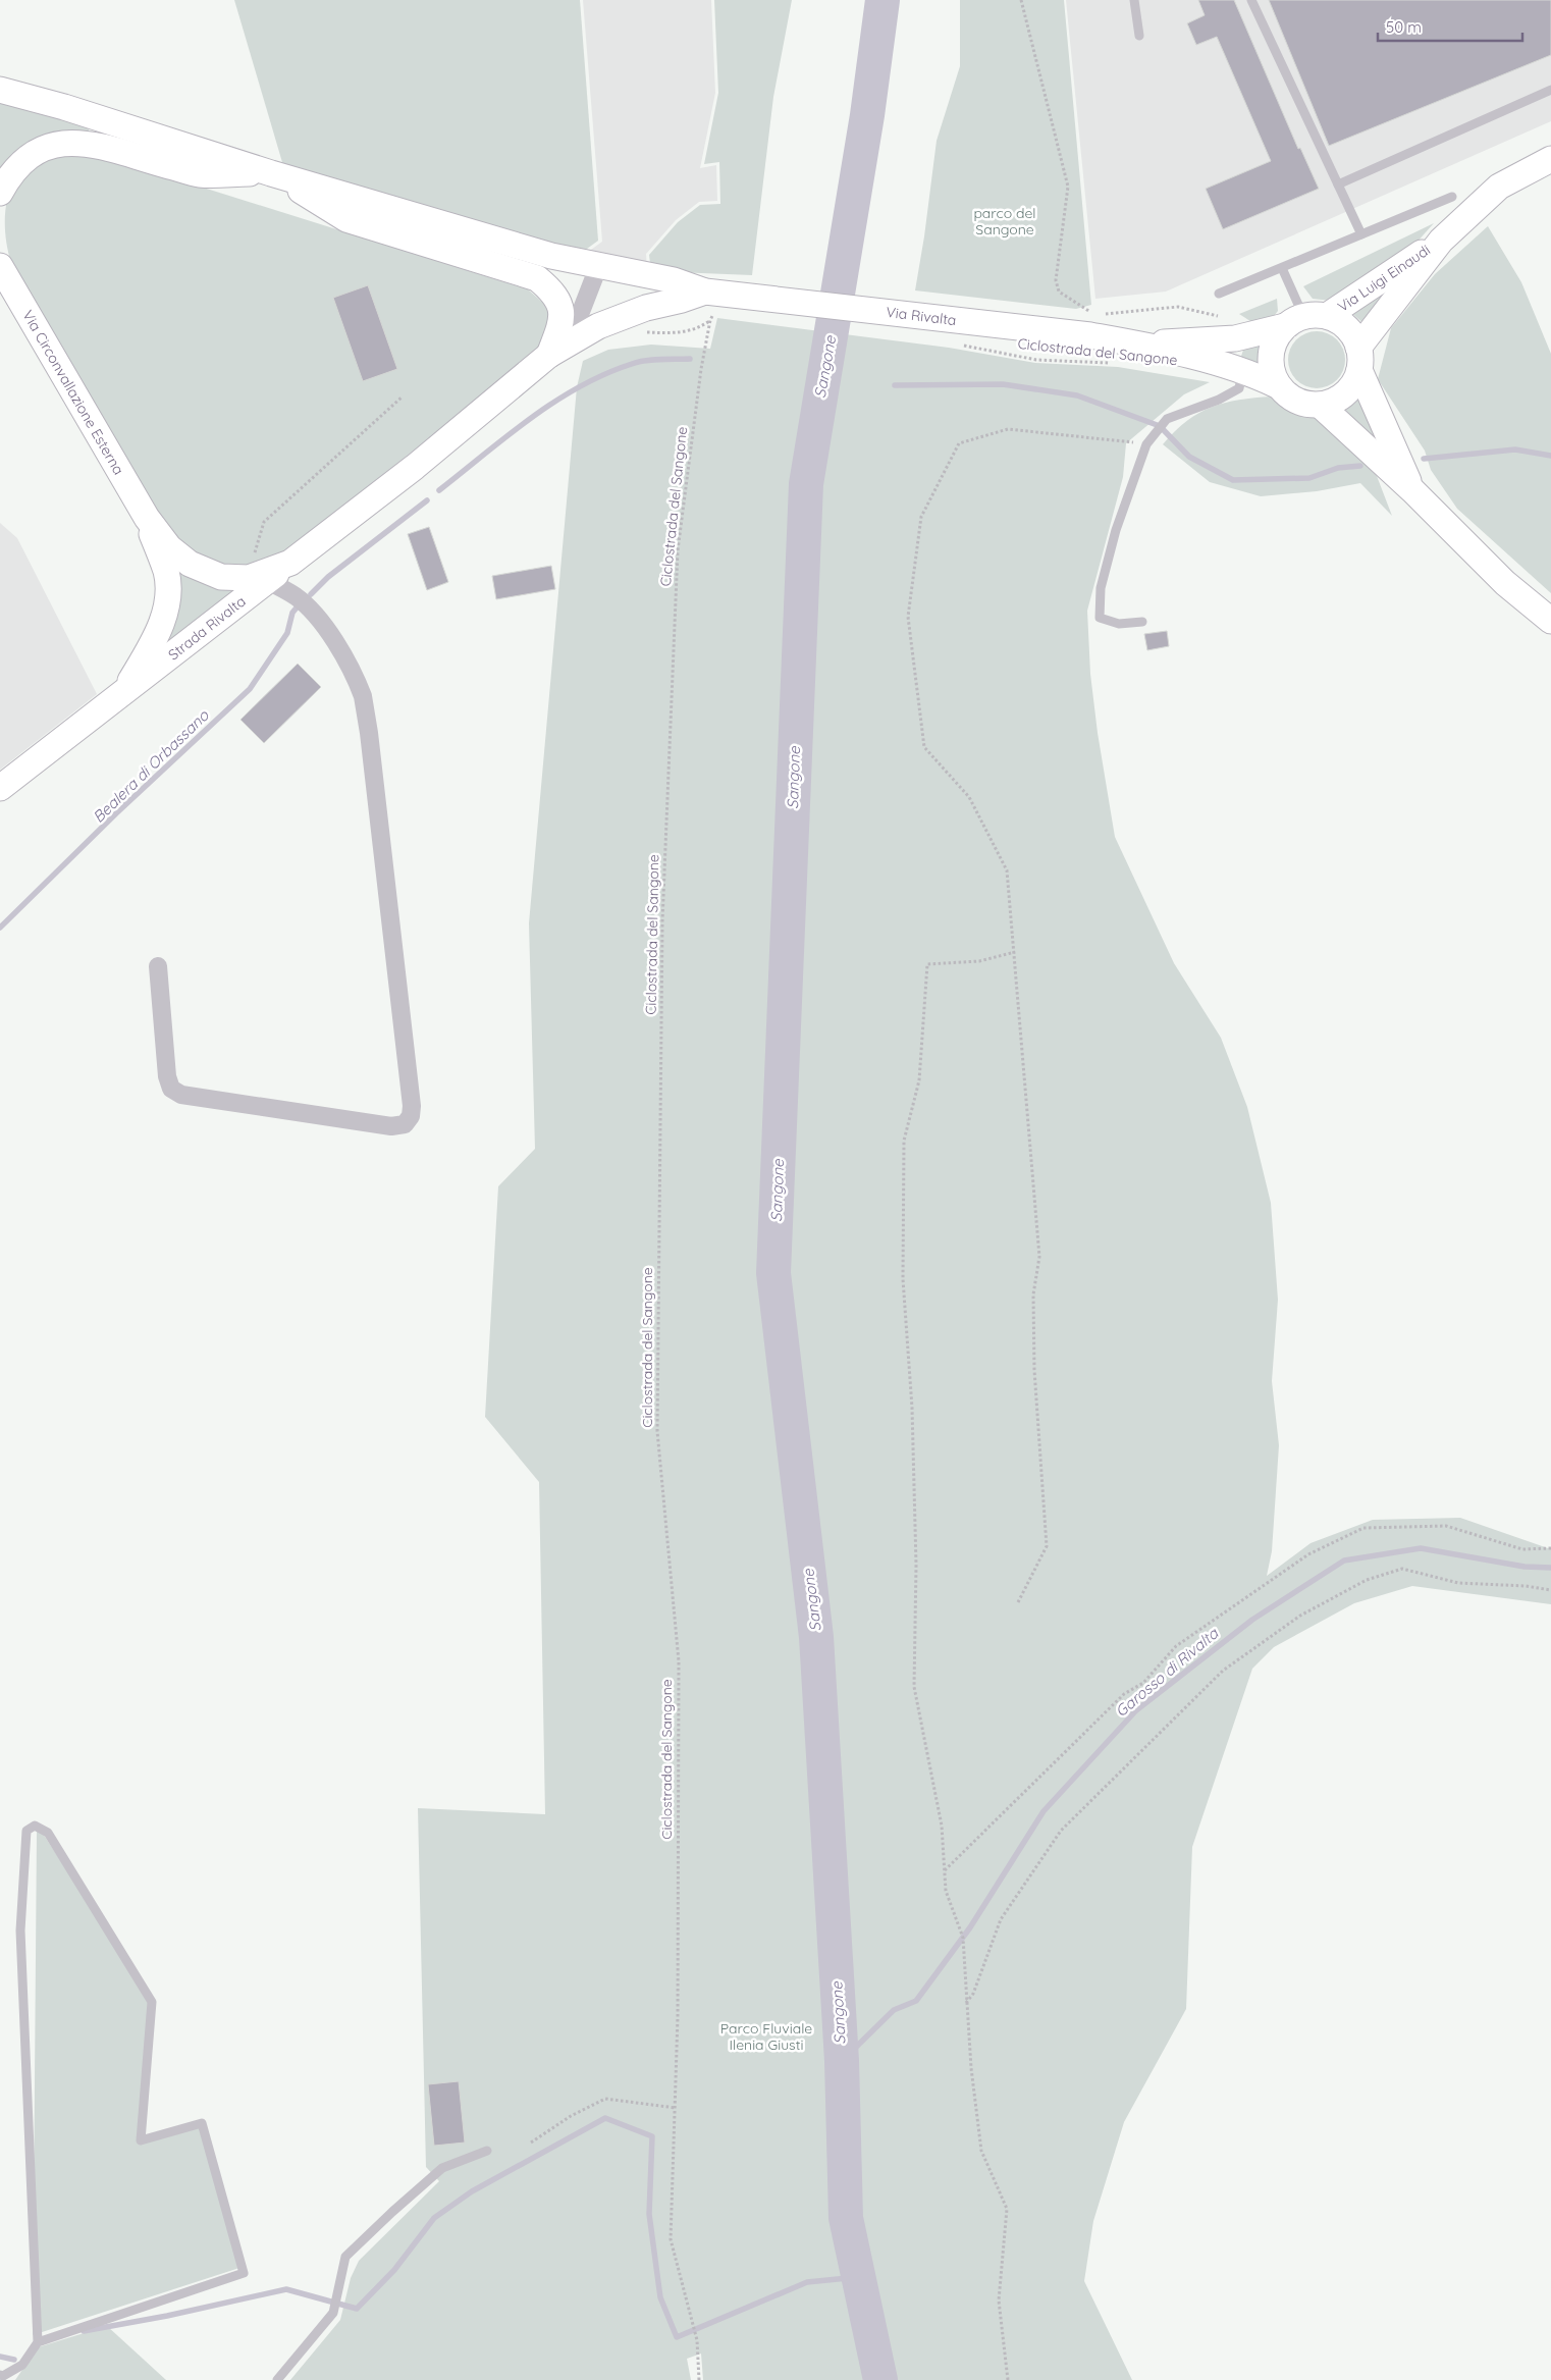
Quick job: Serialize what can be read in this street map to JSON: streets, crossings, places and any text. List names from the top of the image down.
{
  "streets": {
    "main road": [
      "Via Luigi Einaudi",
      "Via Rivalta",
      "Via Circonvallazione Esterna",
      "Strada Rivalta"
    ],
    "path": ["Ciclostrada del Sangone"]
  },
  "crossings": [
    ["Via Luigi Einaudi", "Via Rivalta"],
    ["Via Rivalta", "Ciclostrada del Sangone"],
    ["Via Rivalta", "Strada Rivalta"],
    ["Ciclostrada del Sangone", "Strada Rivalta"],
    ["Via Circonvallazione Esterna", "Strada Rivalta"]
  ],
  "water": ["Sangone", "Bealera di Orbassano", "Garosso di Rivalta"],
  "parks": ["parco del Sangone", "Parco Fluviale Ilenia Giusti"],
  "scale_bar": "50 m"
}
